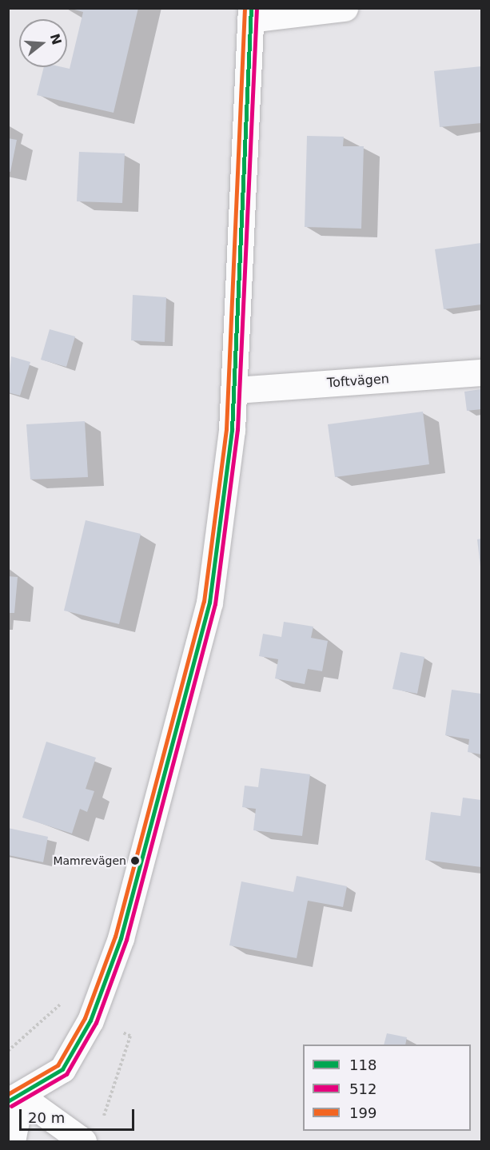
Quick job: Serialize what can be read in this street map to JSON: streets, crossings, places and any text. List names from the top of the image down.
{
  "streets": {
    "street": ["Toftvägen"]
  },
  "places": ["Mamrevägen"],
  "lines": ["transit line 118", "transit line 512", "transit line 199"],
  "legend": ["118", "512", "199"],
  "scale_bar": "20 m",
  "north": "right"
}
